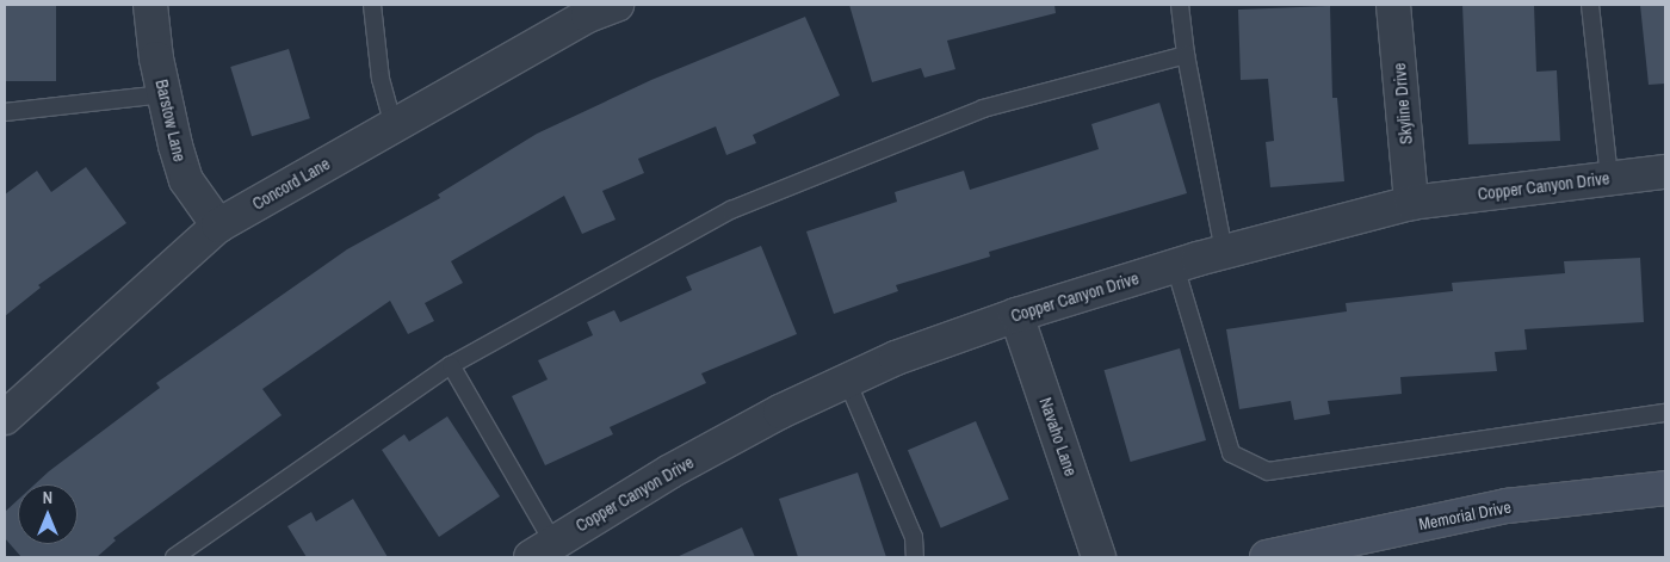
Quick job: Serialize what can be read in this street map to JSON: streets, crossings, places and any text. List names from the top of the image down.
{
  "streets": {
    "main road": ["Memorial Drive"],
    "street": [
      "Skyline Drive",
      "Barstow Lane",
      "Concord Lane",
      "Copper Canyon Drive",
      "Navaho Lane"
    ]
  },
  "crossings": [
    ["Skyline Drive", "Copper Canyon Drive"],
    ["Barstow Lane", "Concord Lane"],
    ["Copper Canyon Drive", "Navaho Lane"]
  ],
  "north": "top"
}
